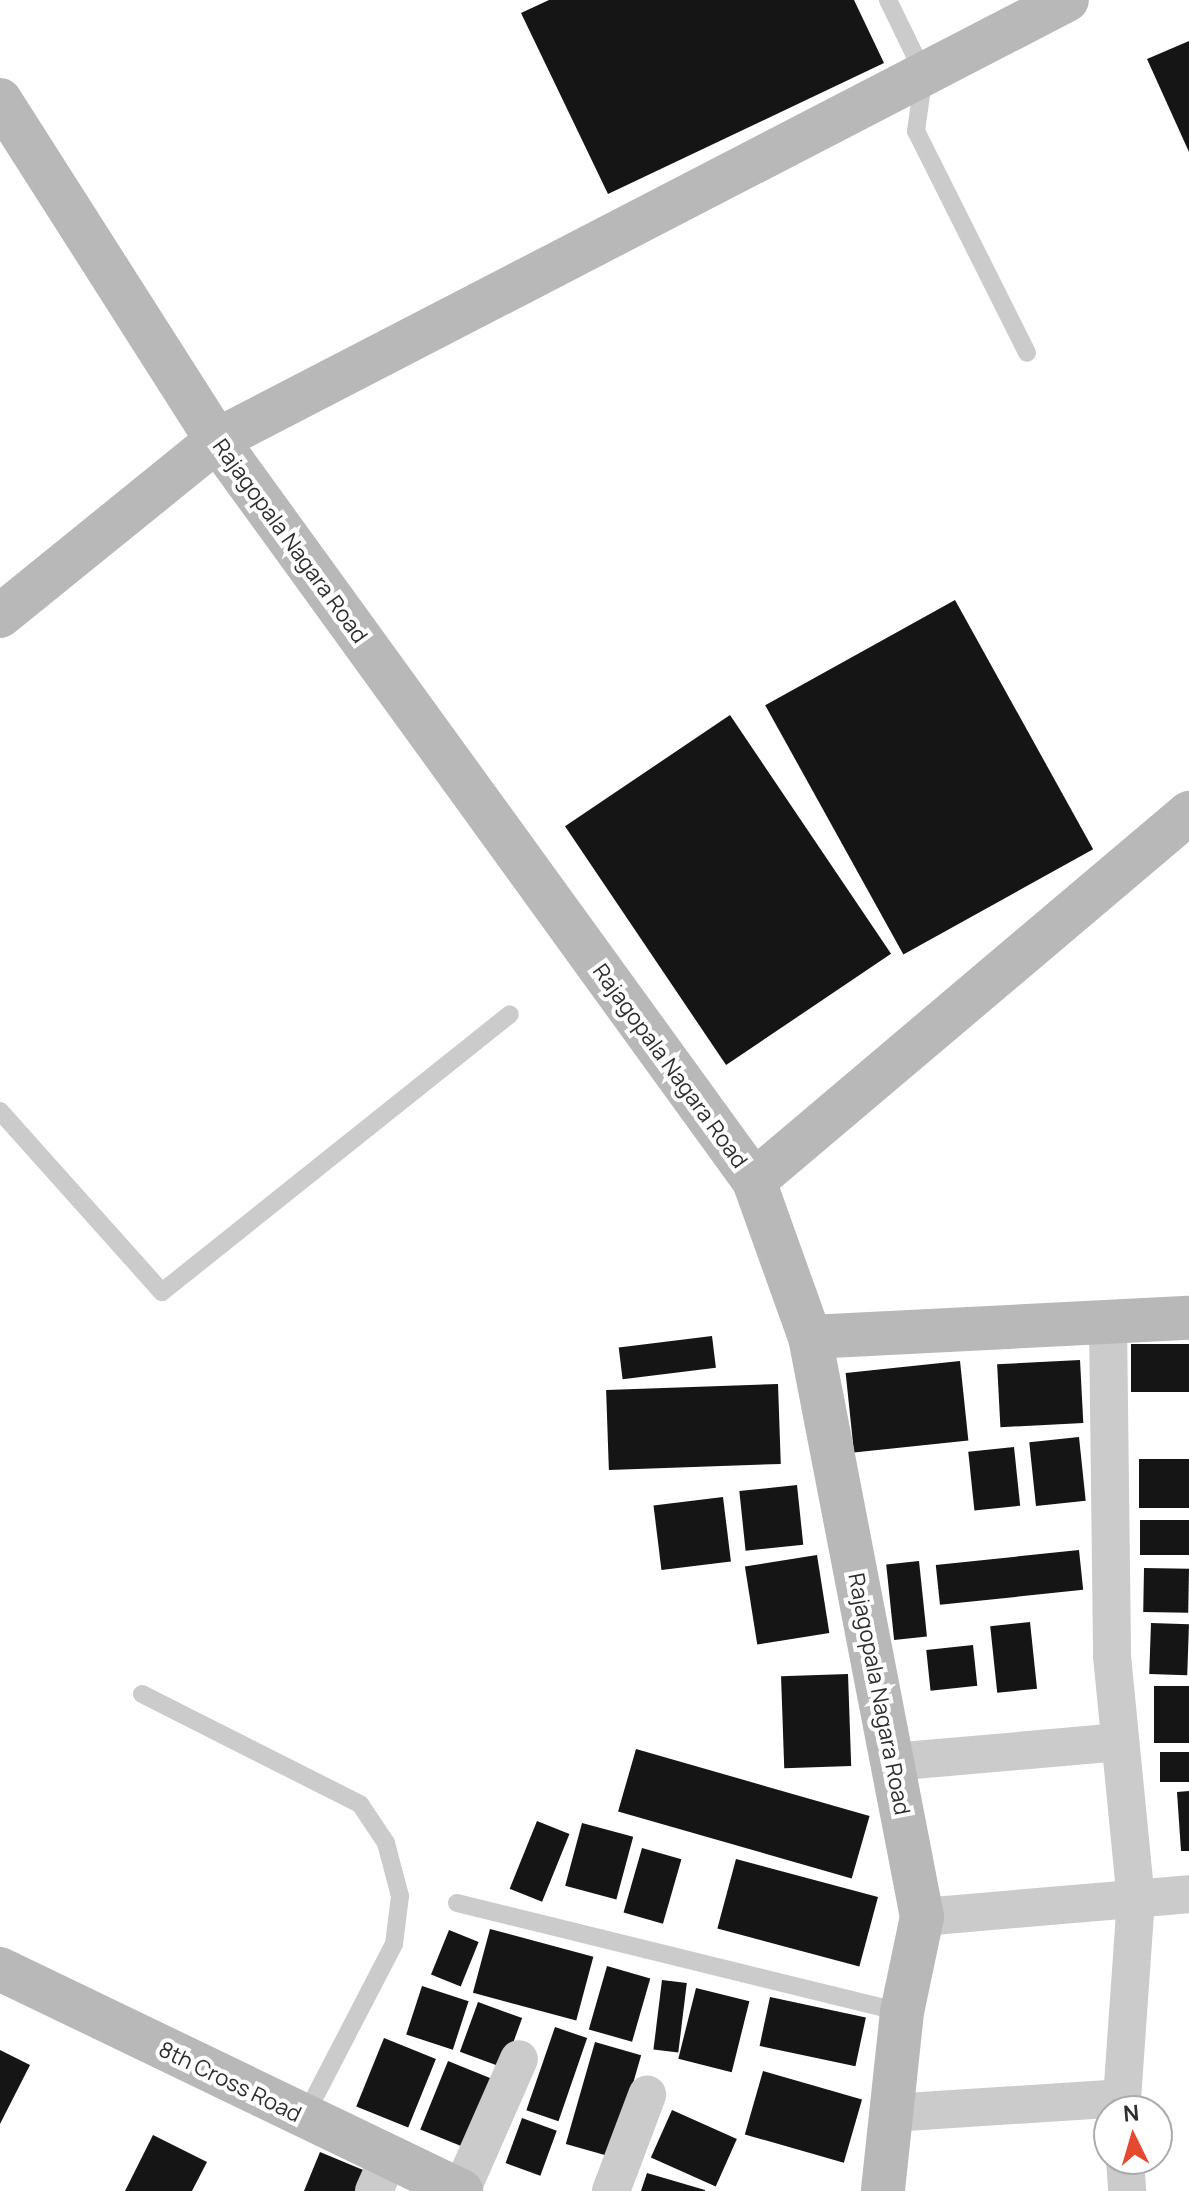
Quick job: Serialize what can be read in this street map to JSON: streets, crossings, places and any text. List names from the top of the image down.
{
  "streets": {
    "street": ["Rajagopala Nagara Road", "8th Cross Road"]
  },
  "north": "top"
}
